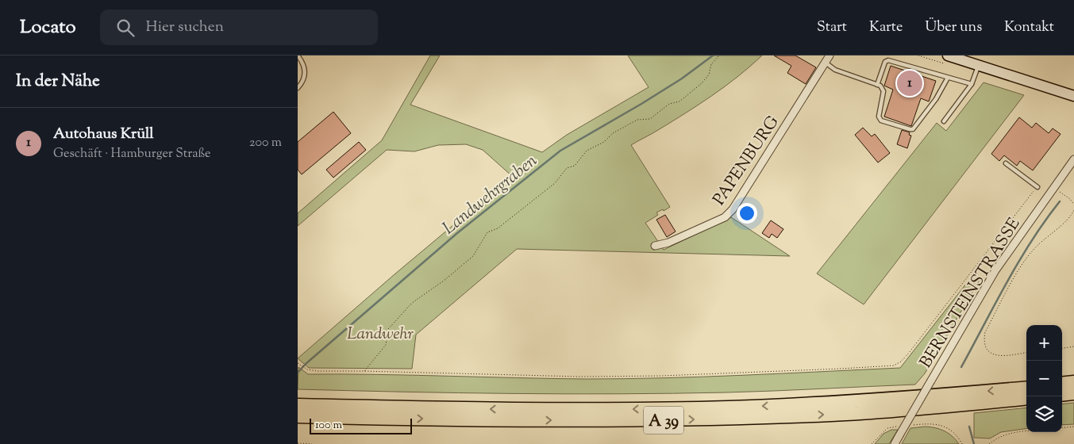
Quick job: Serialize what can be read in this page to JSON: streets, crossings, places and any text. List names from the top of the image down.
{
  "streets": {
    "highway": ["A 39"],
    "street": ["PAPENBURG", "BERNSTEINSTRASSE"]
  },
  "water": ["Landwehrgraben"],
  "parks": ["Landwehr"],
  "scale_bar": "100 m",
  "page": {
    "header": "Locato",
    "search": "Hier suchen",
    "nav": [
      "Start",
      "Karte",
      "Über uns",
      "Kontakt"
    ],
    "heading": "In der Nähe",
    "pins": "1",
    "list": [
      {
        "mark": "1",
        "name": "Autohaus Krüll",
        "note": "Geschäft · Hamburger Straße",
        "value": "200 m"
      }
    ],
    "map_buttons": ["+", "−"],
    "scale": "100 m"
  }
}
